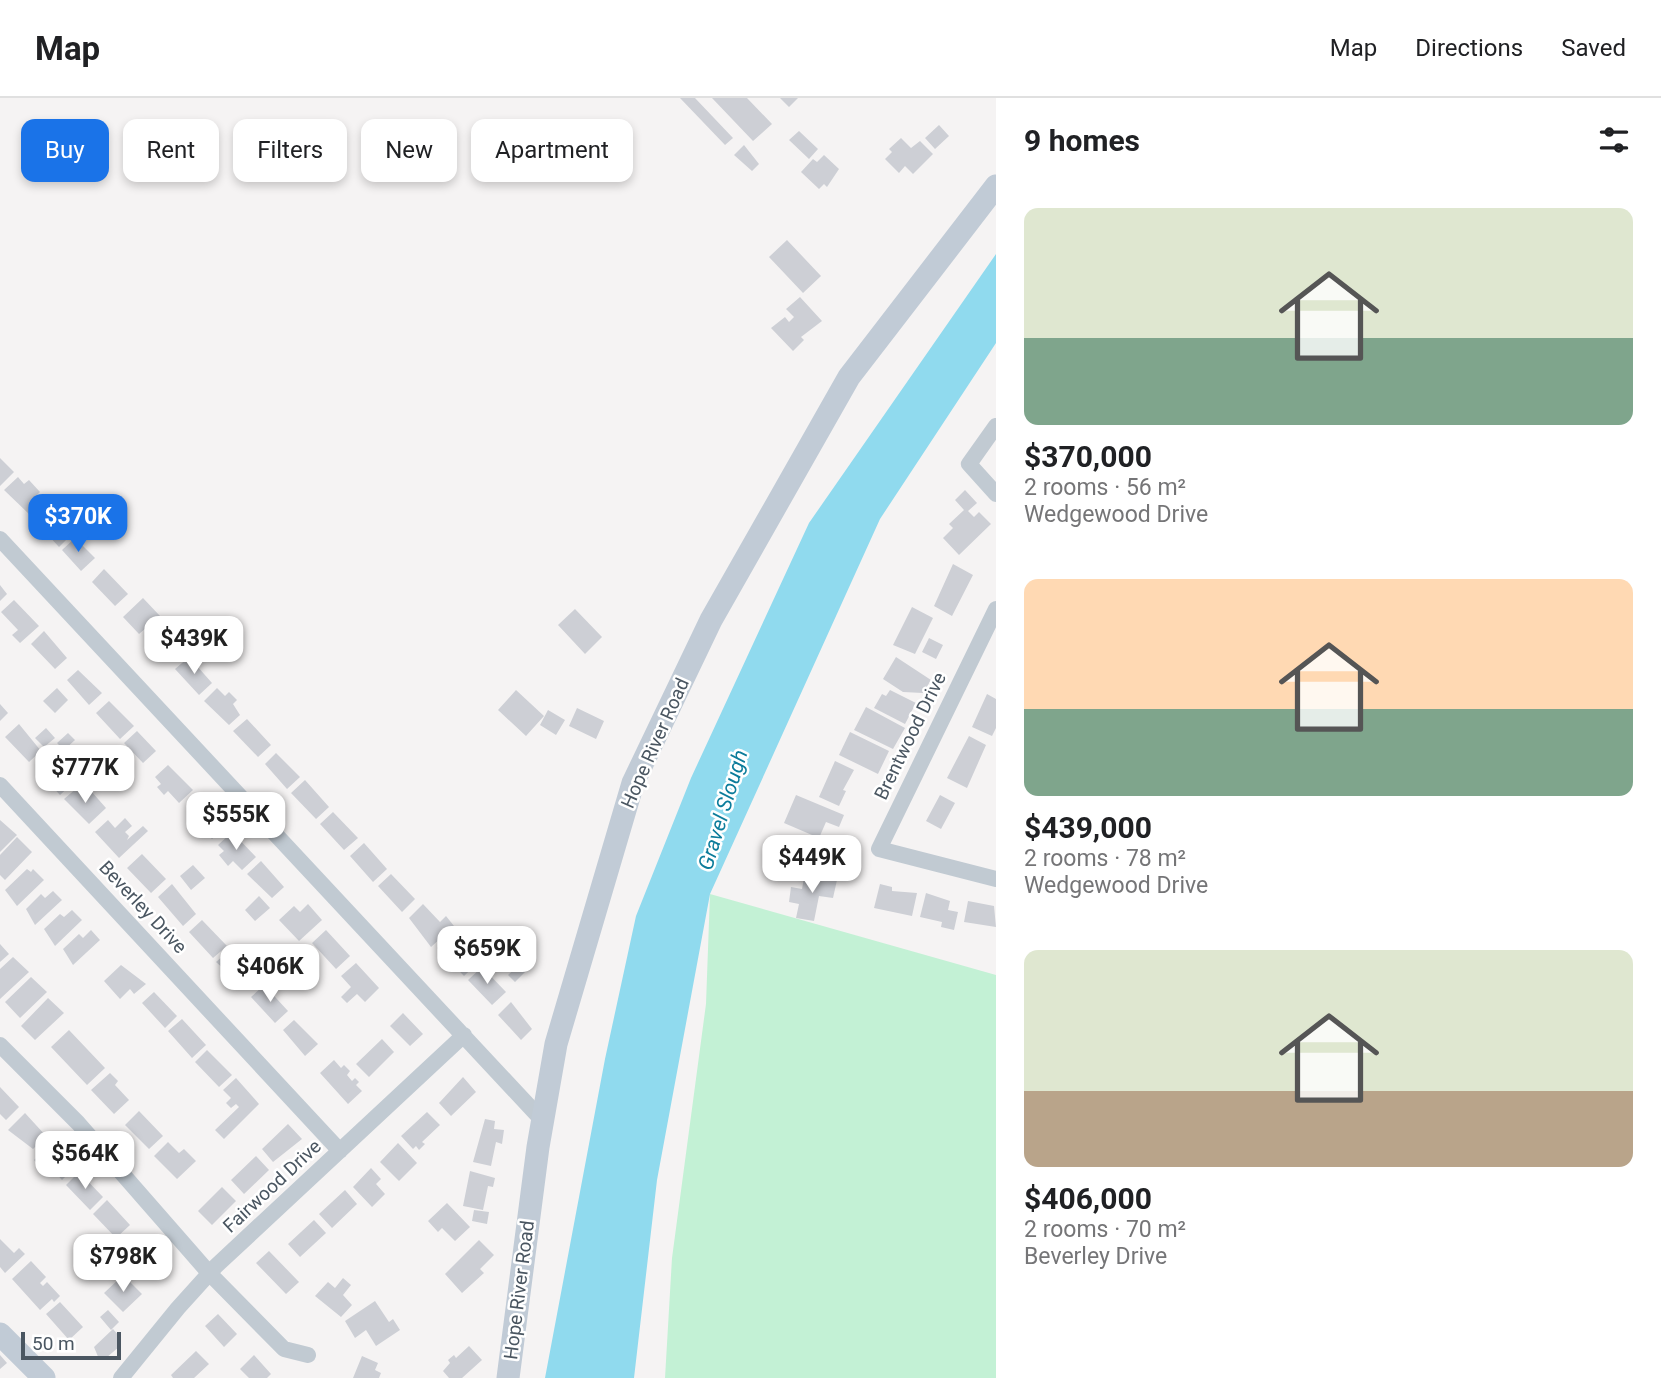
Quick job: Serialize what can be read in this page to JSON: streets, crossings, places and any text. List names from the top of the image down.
{
  "streets": {
    "street": [
      "Brentwood Drive",
      "Hope River Road",
      "Beverley Drive",
      "Fairwood Drive"
    ]
  },
  "crossings": [
    ["Beverley Drive", "Fairwood Drive"]
  ],
  "water": ["Gravel Slough"],
  "scale_bar": "50 m",
  "page": {
    "header": "Map",
    "nav": ["Map", "Directions", "Saved"],
    "heading": "9 homes",
    "chip": [
      "Buy",
      "Rent",
      "Filters",
      "New",
      "Apartment"
    ],
    "list": [
      {
        "name": "$370,000",
        "note": "2 rooms · 56 m² · Wedgewood Drive"
      },
      {
        "name": "$439,000",
        "note": "2 rooms · 78 m² · Wedgewood Drive"
      },
      {
        "name": "$406,000",
        "note": "2 rooms · 70 m² · Beverley Drive"
      }
    ],
    "price": [
      "$370K",
      "$439K",
      "$777K",
      "$555K",
      "$449K",
      "$659K",
      "$406K",
      "$564K",
      "$798K"
    ],
    "scale": "50 m"
  }
}
